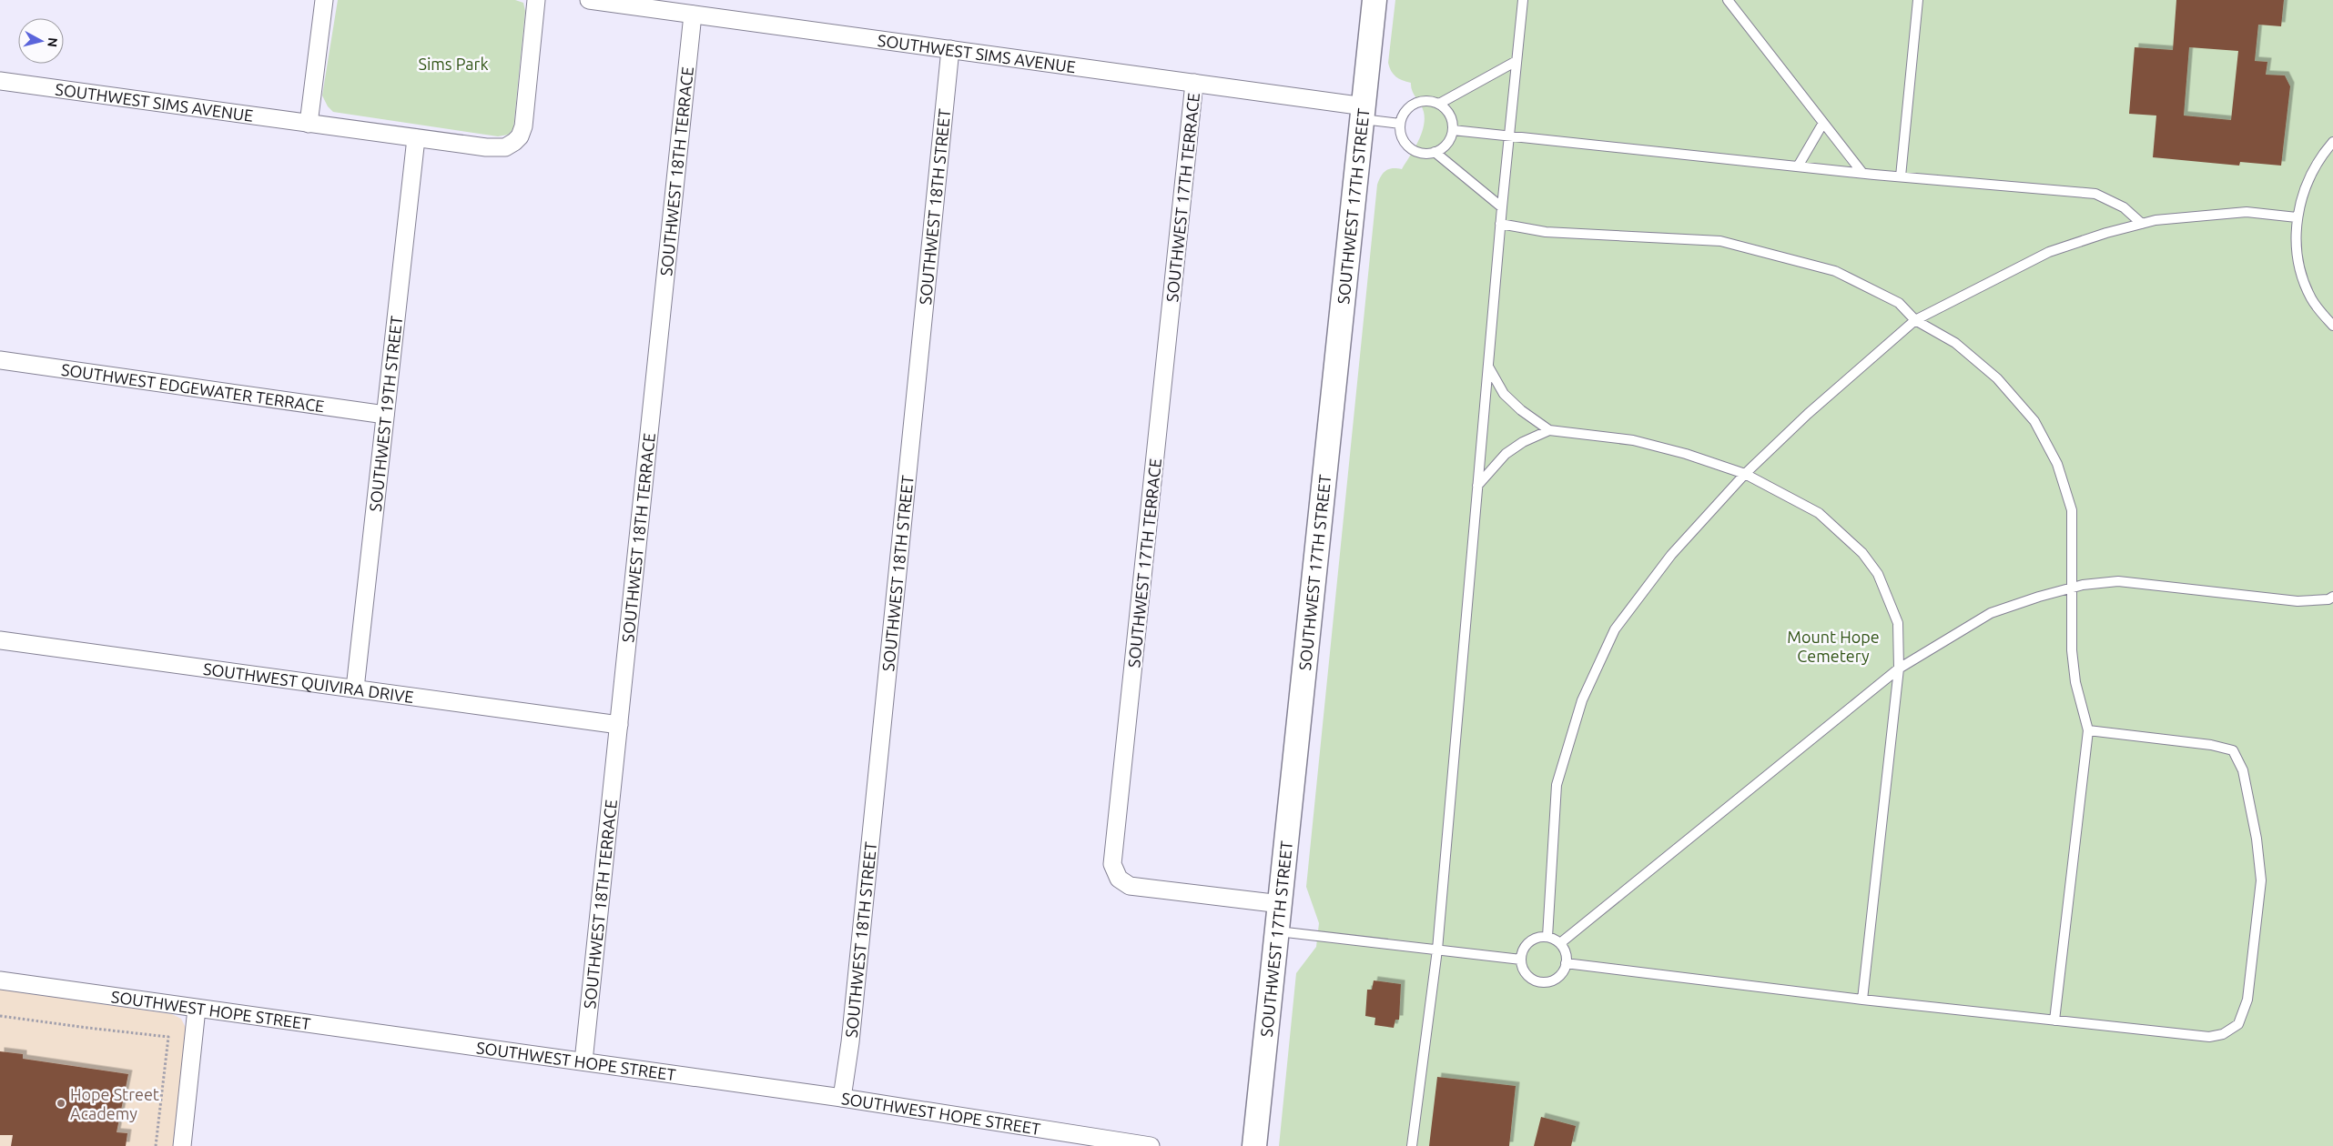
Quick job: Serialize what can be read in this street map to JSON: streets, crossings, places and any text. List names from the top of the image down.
{
  "streets": {
    "main road": ["SOUTHWEST 17TH STREET"],
    "street": [
      "SOUTHWEST SIMS AVENUE",
      "SOUTHWEST 18TH TERRACE",
      "SOUTHWEST 17TH TERRACE",
      "SOUTHWEST 18TH STREET",
      "SOUTHWEST EDGEWATER TERRACE",
      "SOUTHWEST 19TH STREET",
      "SOUTHWEST QUIVIRA DRIVE",
      "SOUTHWEST HOPE STREET"
    ]
  },
  "crossings": [
    ["SOUTHWEST SIMS AVENUE", "SOUTHWEST 18TH TERRACE"],
    ["SOUTHWEST SIMS AVENUE", "SOUTHWEST 17TH TERRACE"],
    ["SOUTHWEST SIMS AVENUE", "SOUTHWEST 17TH STREET"],
    ["SOUTHWEST SIMS AVENUE", "SOUTHWEST 18TH STREET"],
    ["SOUTHWEST SIMS AVENUE", "SOUTHWEST 19TH STREET"],
    ["SOUTHWEST 18TH TERRACE", "SOUTHWEST QUIVIRA DRIVE"],
    ["SOUTHWEST 18TH TERRACE", "SOUTHWEST HOPE STREET"],
    ["SOUTHWEST 17TH TERRACE", "SOUTHWEST 17TH STREET"],
    ["SOUTHWEST 18TH STREET", "SOUTHWEST HOPE STREET"],
    ["SOUTHWEST EDGEWATER TERRACE", "SOUTHWEST 19TH STREET"],
    ["SOUTHWEST 19TH STREET", "SOUTHWEST QUIVIRA DRIVE"]
  ],
  "parks": ["Sims Park", "Mount Hope Cemetery"],
  "places": ["Hope Street Academy"],
  "north": "right"
}
